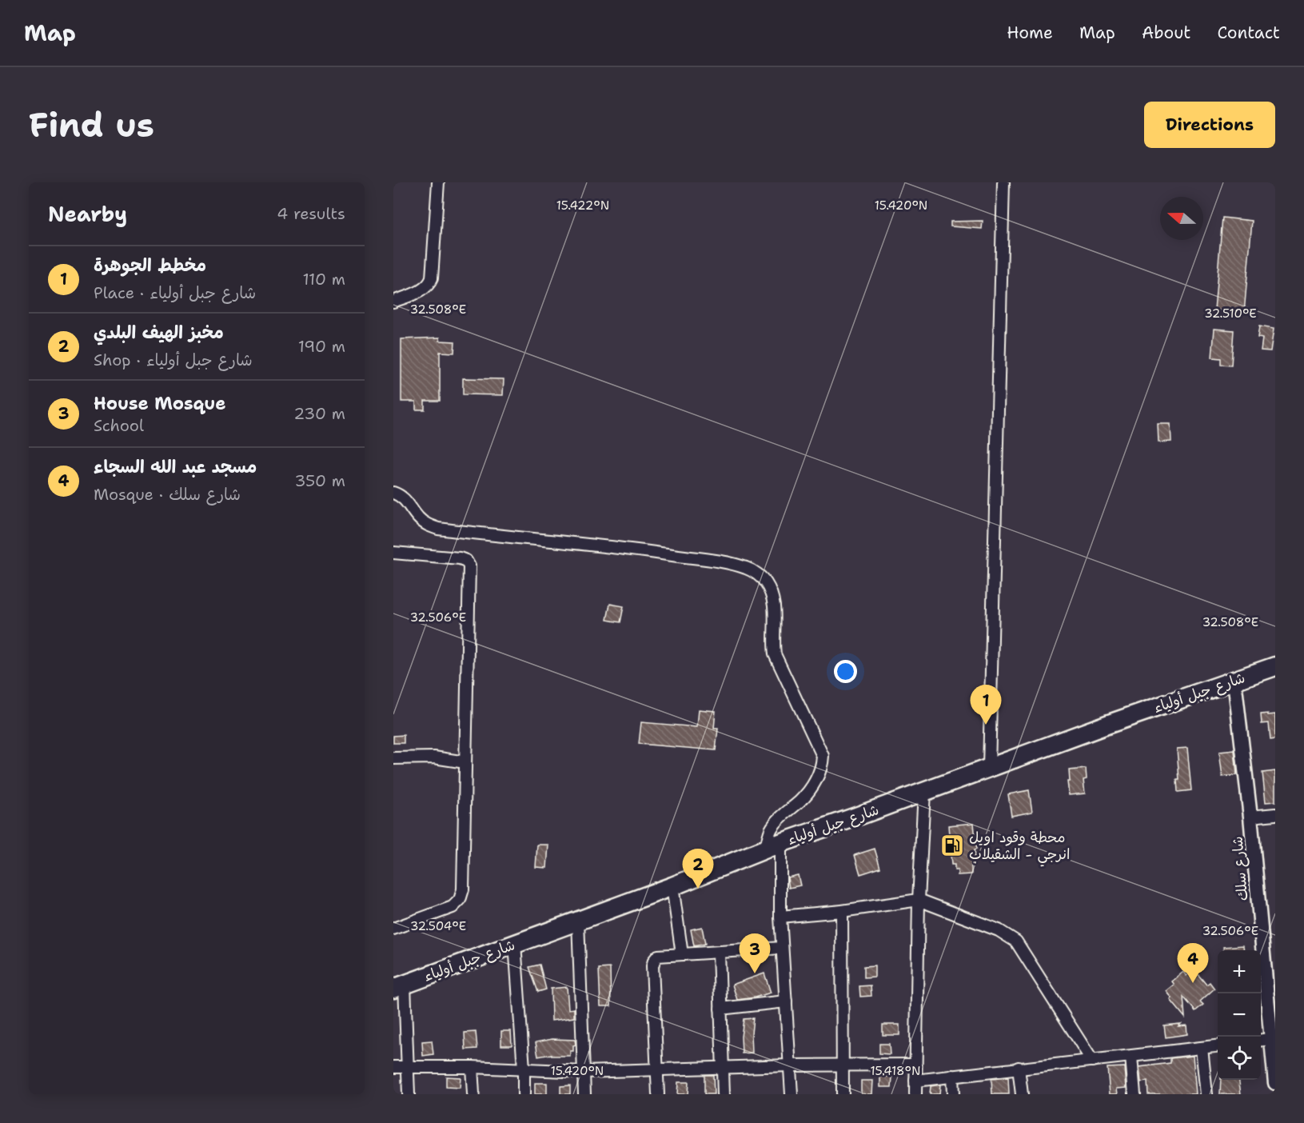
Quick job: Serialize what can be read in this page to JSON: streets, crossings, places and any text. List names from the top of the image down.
{
  "streets": {
    "highway": ["شارع جبل أولياء"],
    "street": ["شارع سلك"]
  },
  "crossings": [
    ["شارع جبل أولياء", "شارع سلك"]
  ],
  "places": {
    "fuel station": ["محطة وقود اويل انرجي - الشقيلاب"]
  },
  "north": "left",
  "page": {
    "header": "Map",
    "nav": [
      "Home",
      "Map",
      "About",
      "Contact"
    ],
    "buttons": "Directions",
    "title": "Find us",
    "heading": ["Nearby", "4 results"],
    "list": [
      {
        "mark": "1",
        "name": "مخطط الجوهرة",
        "note": "Place · شارع جبل أولياء",
        "value": "110 m"
      },
      {
        "mark": "2",
        "name": "مخبز الهيف البلدي",
        "note": "Shop · شارع جبل أولياء",
        "value": "190 m"
      },
      {
        "mark": "3",
        "name": "House Mosque",
        "note": "School",
        "value": "230 m"
      },
      {
        "mark": "4",
        "name": "مسجد عبد الله السجاء",
        "note": "Mosque · شارع سلك",
        "value": "350 m"
      }
    ],
    "pins": [
      "1",
      "2",
      "3",
      "4"
    ],
    "map_buttons": ["+", "−"]
  },
  "coordinates": [
    "15.422°N",
    "15.420°N",
    "32.508°E",
    "32.510°E",
    "32.506°E",
    "32.504°E",
    "15.418°N"
  ]
}
